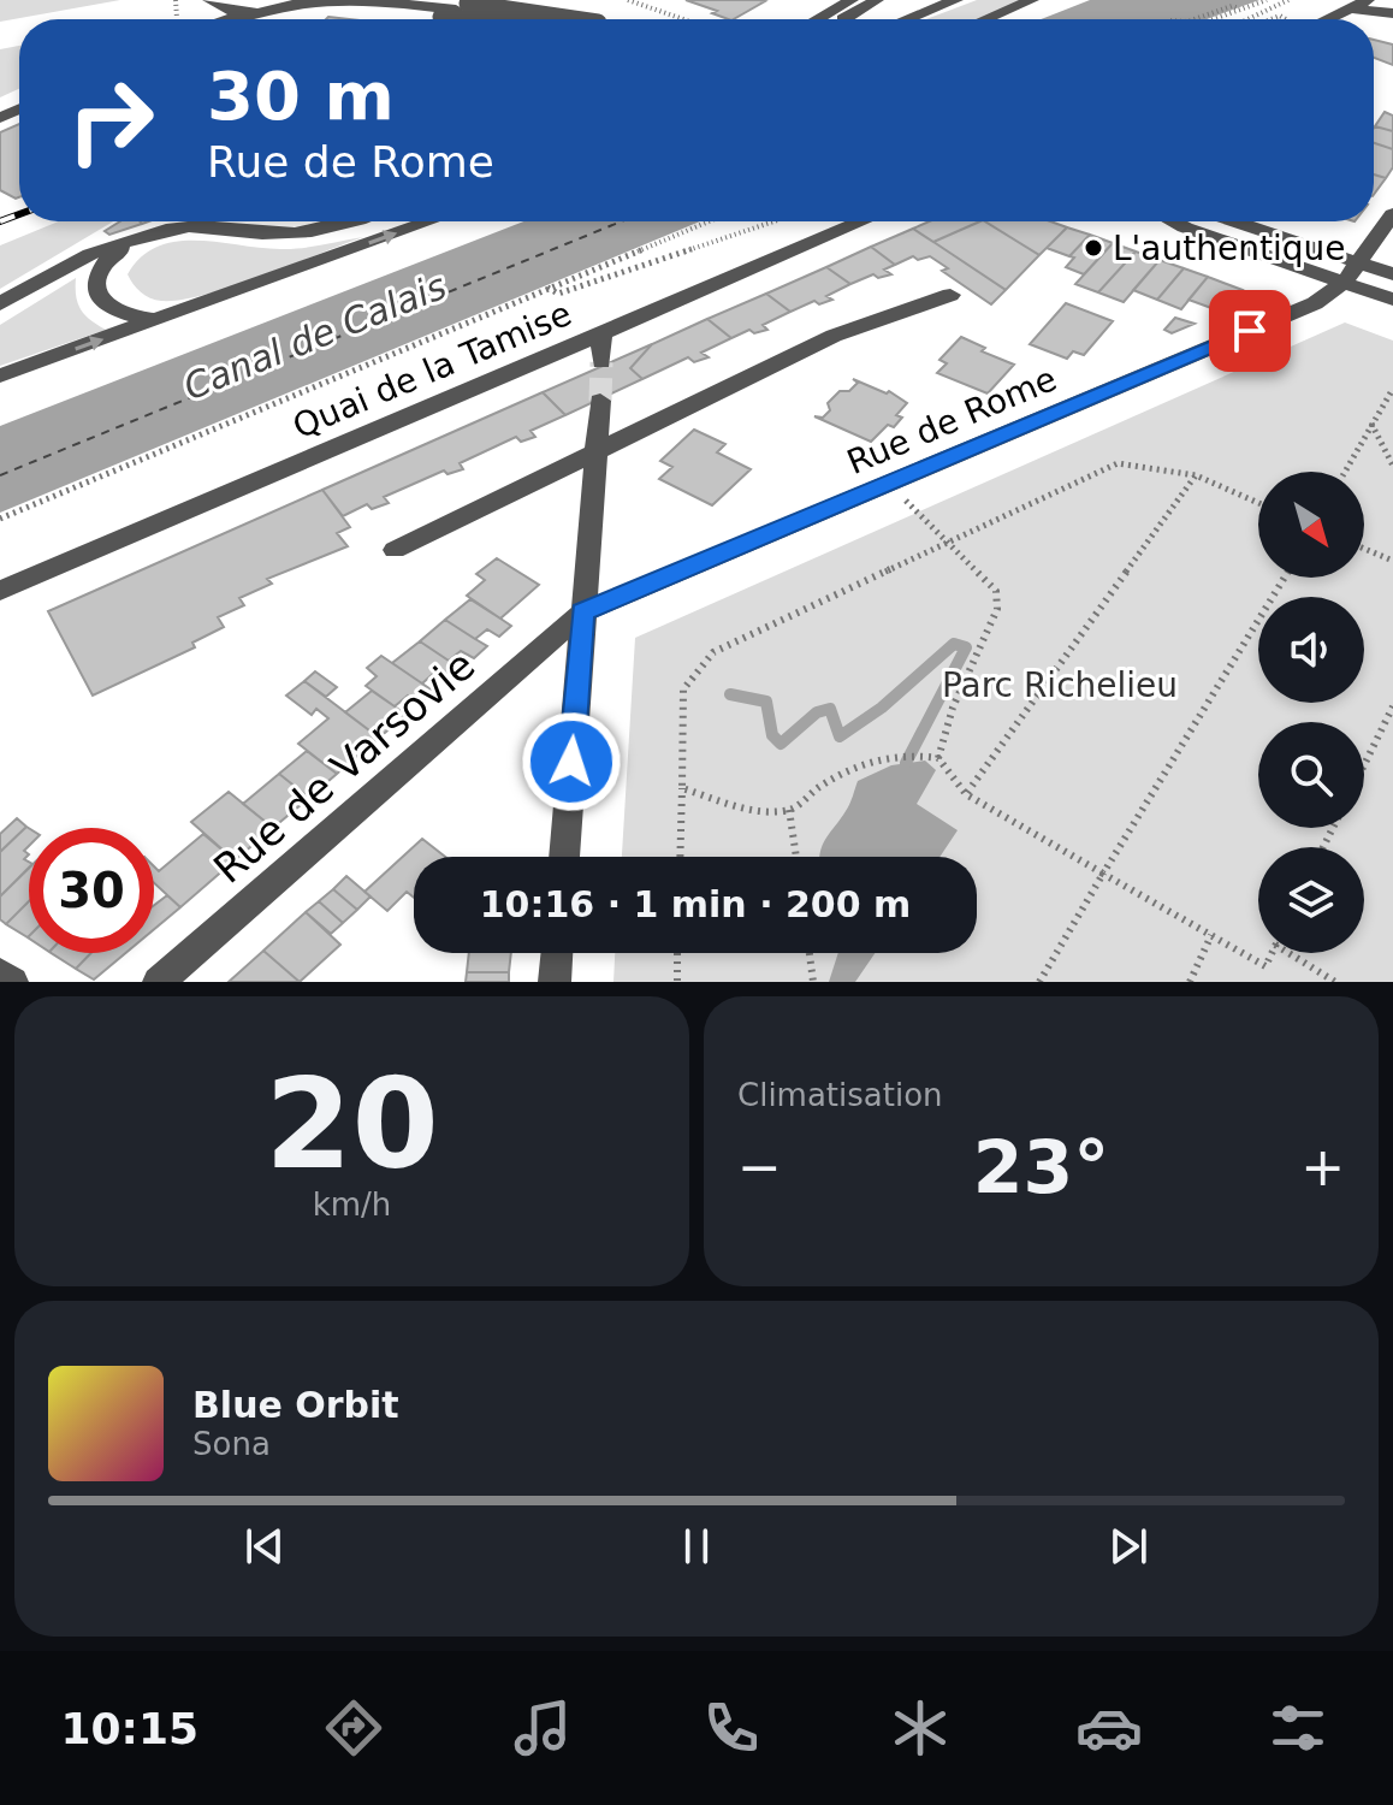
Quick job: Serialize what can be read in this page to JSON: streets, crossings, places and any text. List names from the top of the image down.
{
  "streets": {
    "street": ["Quai de la Tamise", "Rue de Rome", "Rue de Varsovie"]
  },
  "crossings": [
    ["Rue de Rome", "Rue de Varsovie"]
  ],
  "water": ["Canal de Calais"],
  "parks": ["Parc Richelieu"],
  "places": ["L'authentique"],
  "north": "bottom right",
  "page": {
    "turn": ["30 m", "Rue de Rome"],
    "limit": "30",
    "trip": "10:16 · 1 min · 200 m",
    "tile": [
      ["20", "km/h"],
      "Climatisation"
    ],
    "heat": ["−", "23°", "+"],
    "song": ["Blue Orbit", "Sona"],
    "tabs": "10:15"
  }
}
